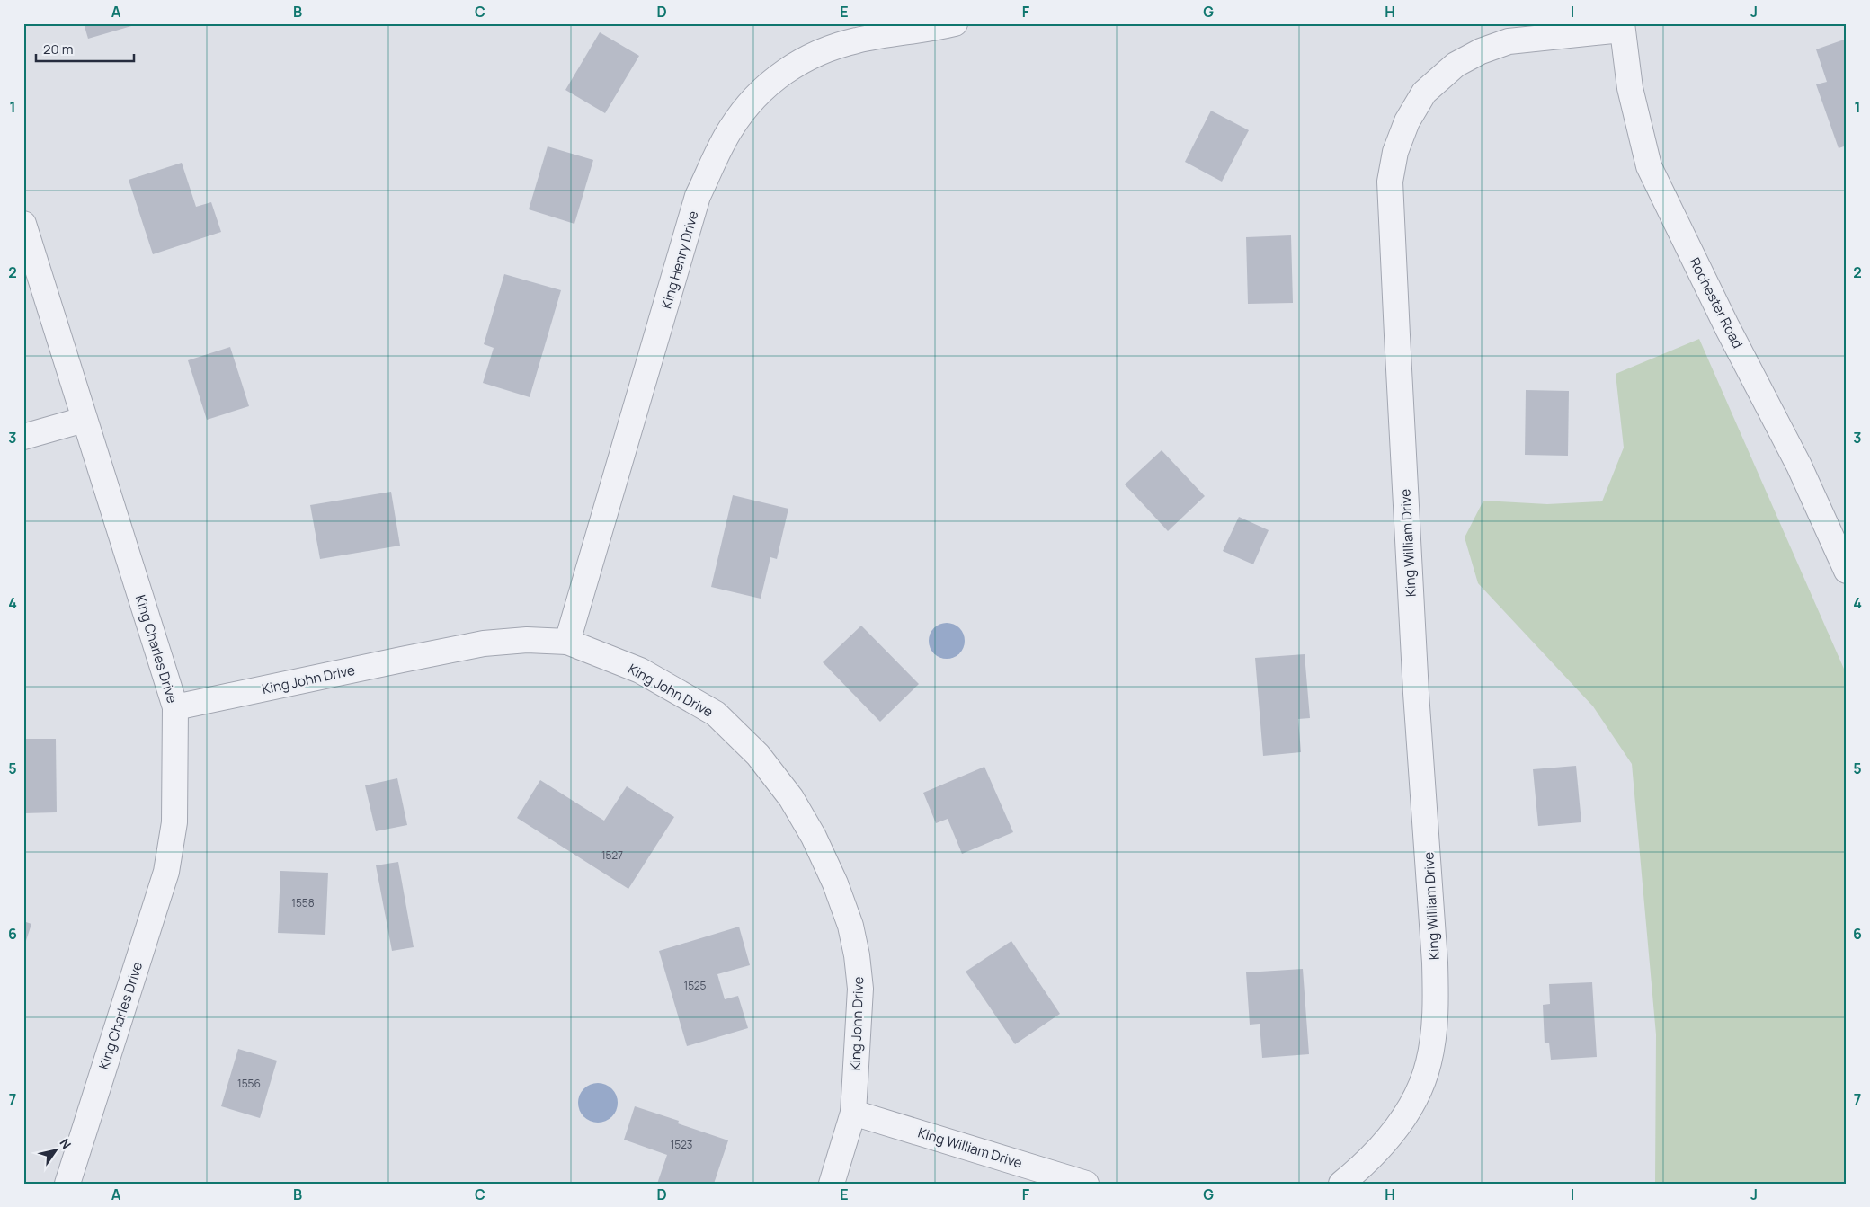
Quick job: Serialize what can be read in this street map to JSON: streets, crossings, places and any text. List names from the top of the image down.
{
  "streets": {
    "street": [
      "King Henry Drive",
      "Rochester Road",
      "King William Drive",
      "King Charles Drive",
      "King John Drive"
    ]
  },
  "crossings": [
    ["King Henry Drive", "King John Drive"],
    ["Rochester Road", "King William Drive"],
    ["King William Drive", "King John Drive"],
    ["King Charles Drive", "King John Drive"]
  ],
  "house_numbers": [
    "1527",
    "1558",
    "1525",
    "1556",
    "1523"
  ],
  "scale_bar": "20 m",
  "north": "top right",
  "grid": {
    "columns": [
      "A",
      "B",
      "C",
      "D",
      "E",
      "F",
      "G",
      "H",
      "I",
      "J"
    ],
    "rows": [
      "1",
      "2",
      "3",
      "4",
      "5",
      "6",
      "7"
    ]
  }
}
